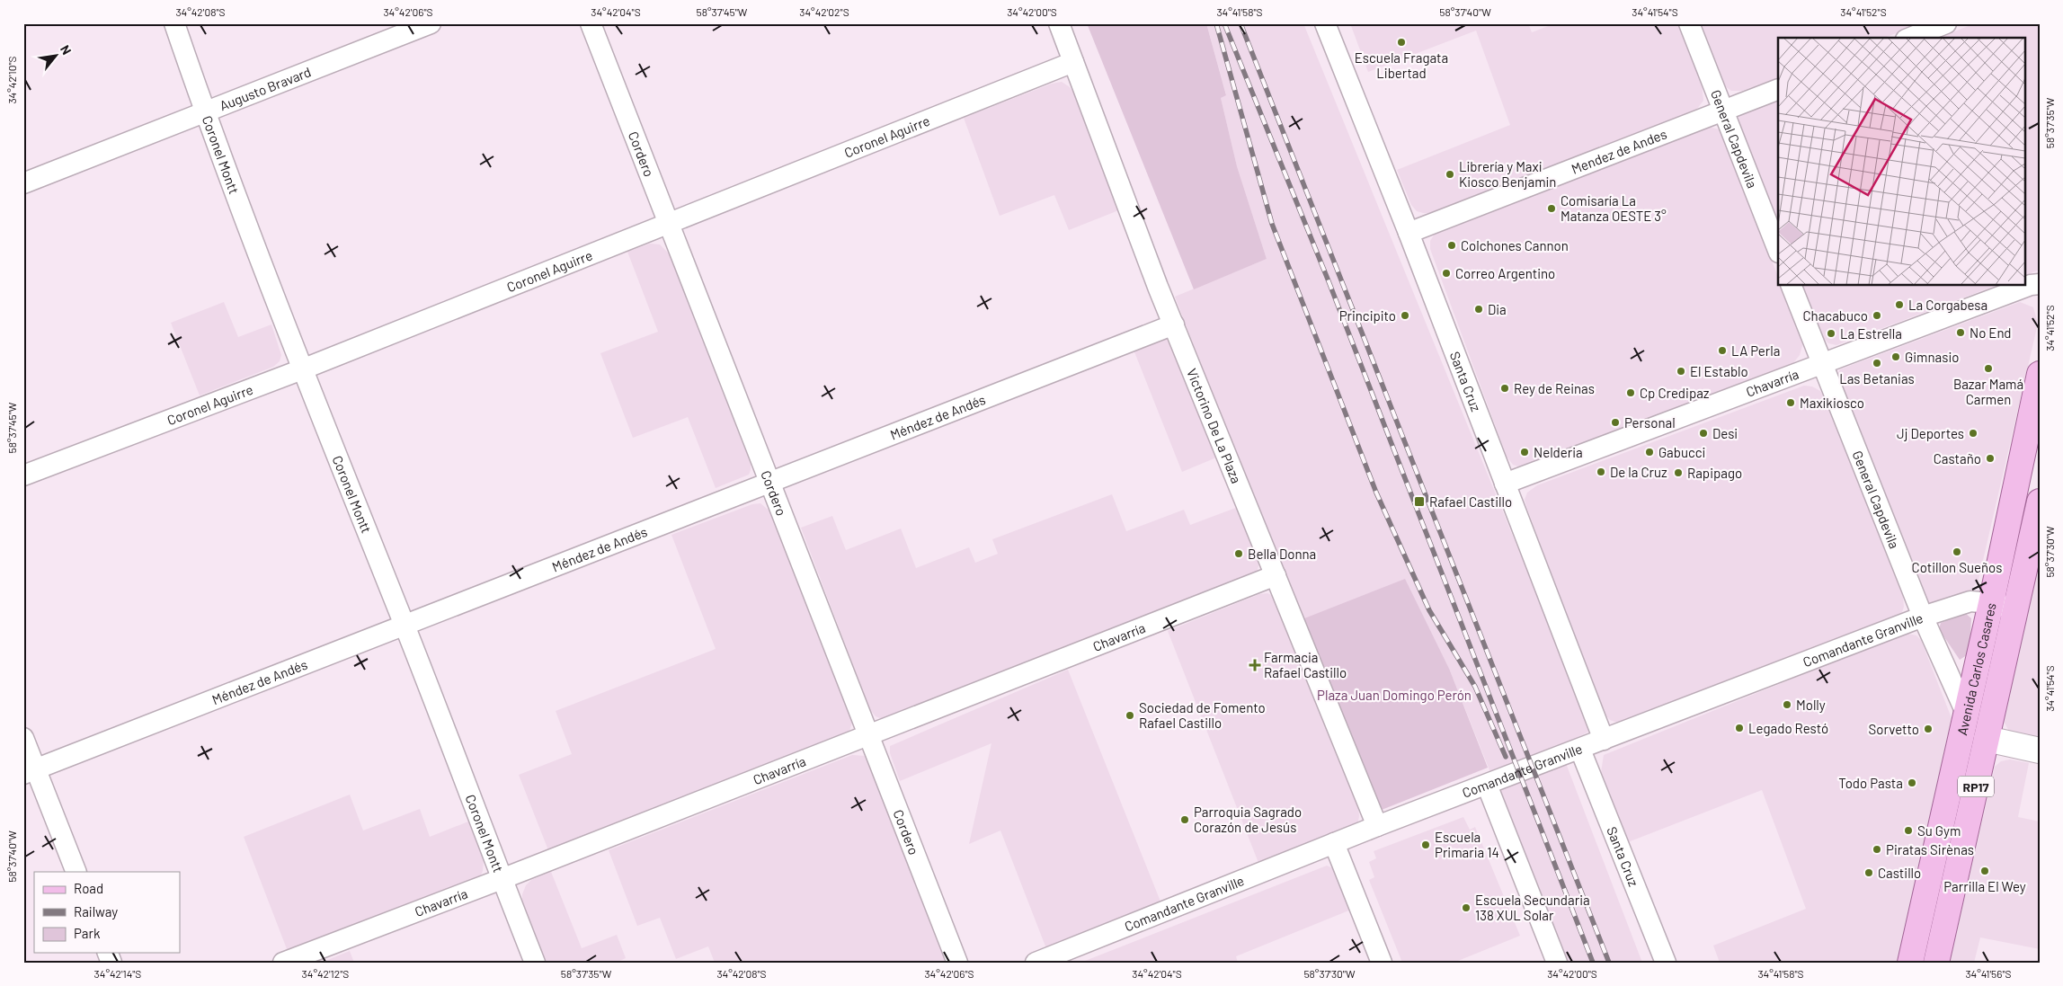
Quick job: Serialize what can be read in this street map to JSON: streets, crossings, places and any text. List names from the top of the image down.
{
  "streets": {
    "main road": ["Avenida Carlos Casares", "RP17"],
    "street": [
      "Augusto Bravard",
      "Coronel Aguirre",
      "General Capdevila",
      "Mendez de Andes",
      "Cordero",
      "Coronel Montt",
      "Santa Cruz",
      "Chavarría",
      "Méndez de Andés",
      "Victorino De La Plaza",
      "Comandante Granville"
    ]
  },
  "crossings": [
    ["Augusto Bravard", "Coronel Montt"],
    ["Coronel Aguirre", "Cordero"],
    ["Coronel Aguirre", "Coronel Montt"],
    ["Coronel Aguirre", "Victorino De La Plaza"],
    ["General Capdevila", "Mendez de Andes"],
    ["General Capdevila", "Chavarría"],
    ["General Capdevila", "Comandante Granville"],
    ["General Capdevila", "Avenida Carlos Casares"],
    ["Mendez de Andes", "Santa Cruz"],
    ["Cordero", "Chavarría"],
    ["Cordero", "Méndez de Andés"],
    ["Coronel Montt", "Chavarría"],
    ["Coronel Montt", "Méndez de Andés"],
    ["Santa Cruz", "Chavarría"],
    ["Santa Cruz", "Comandante Granville"],
    ["Chavarría", "Victorino De La Plaza"],
    ["Méndez de Andés", "Victorino De La Plaza"],
    ["Victorino De La Plaza", "Comandante Granville"],
    ["Comandante Granville", "Avenida Carlos Casares"]
  ],
  "parks": ["Plaza Juan Domingo Perón"],
  "places": {
    "other": [
      "Escuela Fragata Libertad",
      "Librería y Maxi Kiosco Benjamin",
      "Comisaría La Matanza OESTE 3°",
      "Colchones Cannon",
      "Correo Argentino",
      "La Corgabesa",
      "Dia",
      "Principito",
      "Chacabuco",
      "No End",
      "La Estrella",
      "LA Perla",
      "Gimnasio",
      "Las Betanias",
      "Bazar Mamá Carmen",
      "El Establo",
      "Rey de Reinas",
      "Cp Credipaz",
      "Maxikiosco",
      "Personal",
      "Desi",
      "Jj Deportes",
      "Nelderia",
      "Gabucci",
      "Castaño",
      "De la Cruz",
      "Rapipago",
      "Cotillon Sueños",
      "Bella Donna",
      "Molly",
      "Sociedad de Fomento Rafael Castillo",
      "Legado Restó",
      "Sorvetto",
      "Todo Pasta",
      "Parroquia Sagrado Corazón de Jesús",
      "Su Gym",
      "Escuela Primaria 14",
      "Piratas Sirènas",
      "Parrilla El Wey",
      "Castillo",
      "Escuela Secundaria 138 XUL Solar"
    ],
    "transit": ["Rafael Castillo"],
    "health": ["Farmacia Rafael Castillo"]
  },
  "legend": ["Road", "Railway", "Park"],
  "north": "top right",
  "coordinates": [
    "34°42'08\"S",
    "34°42'06\"S",
    "34°42'04\"S",
    "58°37'45\"W",
    "34°42'02\"S",
    "34°42'00\"S",
    "34°41'58\"S",
    "58°37'40\"W",
    "34°41'54\"S",
    "34°41'52\"S",
    "34°42'10\"S",
    "58°37'35\"W",
    "58°37'30\"W",
    "34°42'14\"S",
    "34°42'12\"S",
    "34°41'56\"S"
  ]
}
